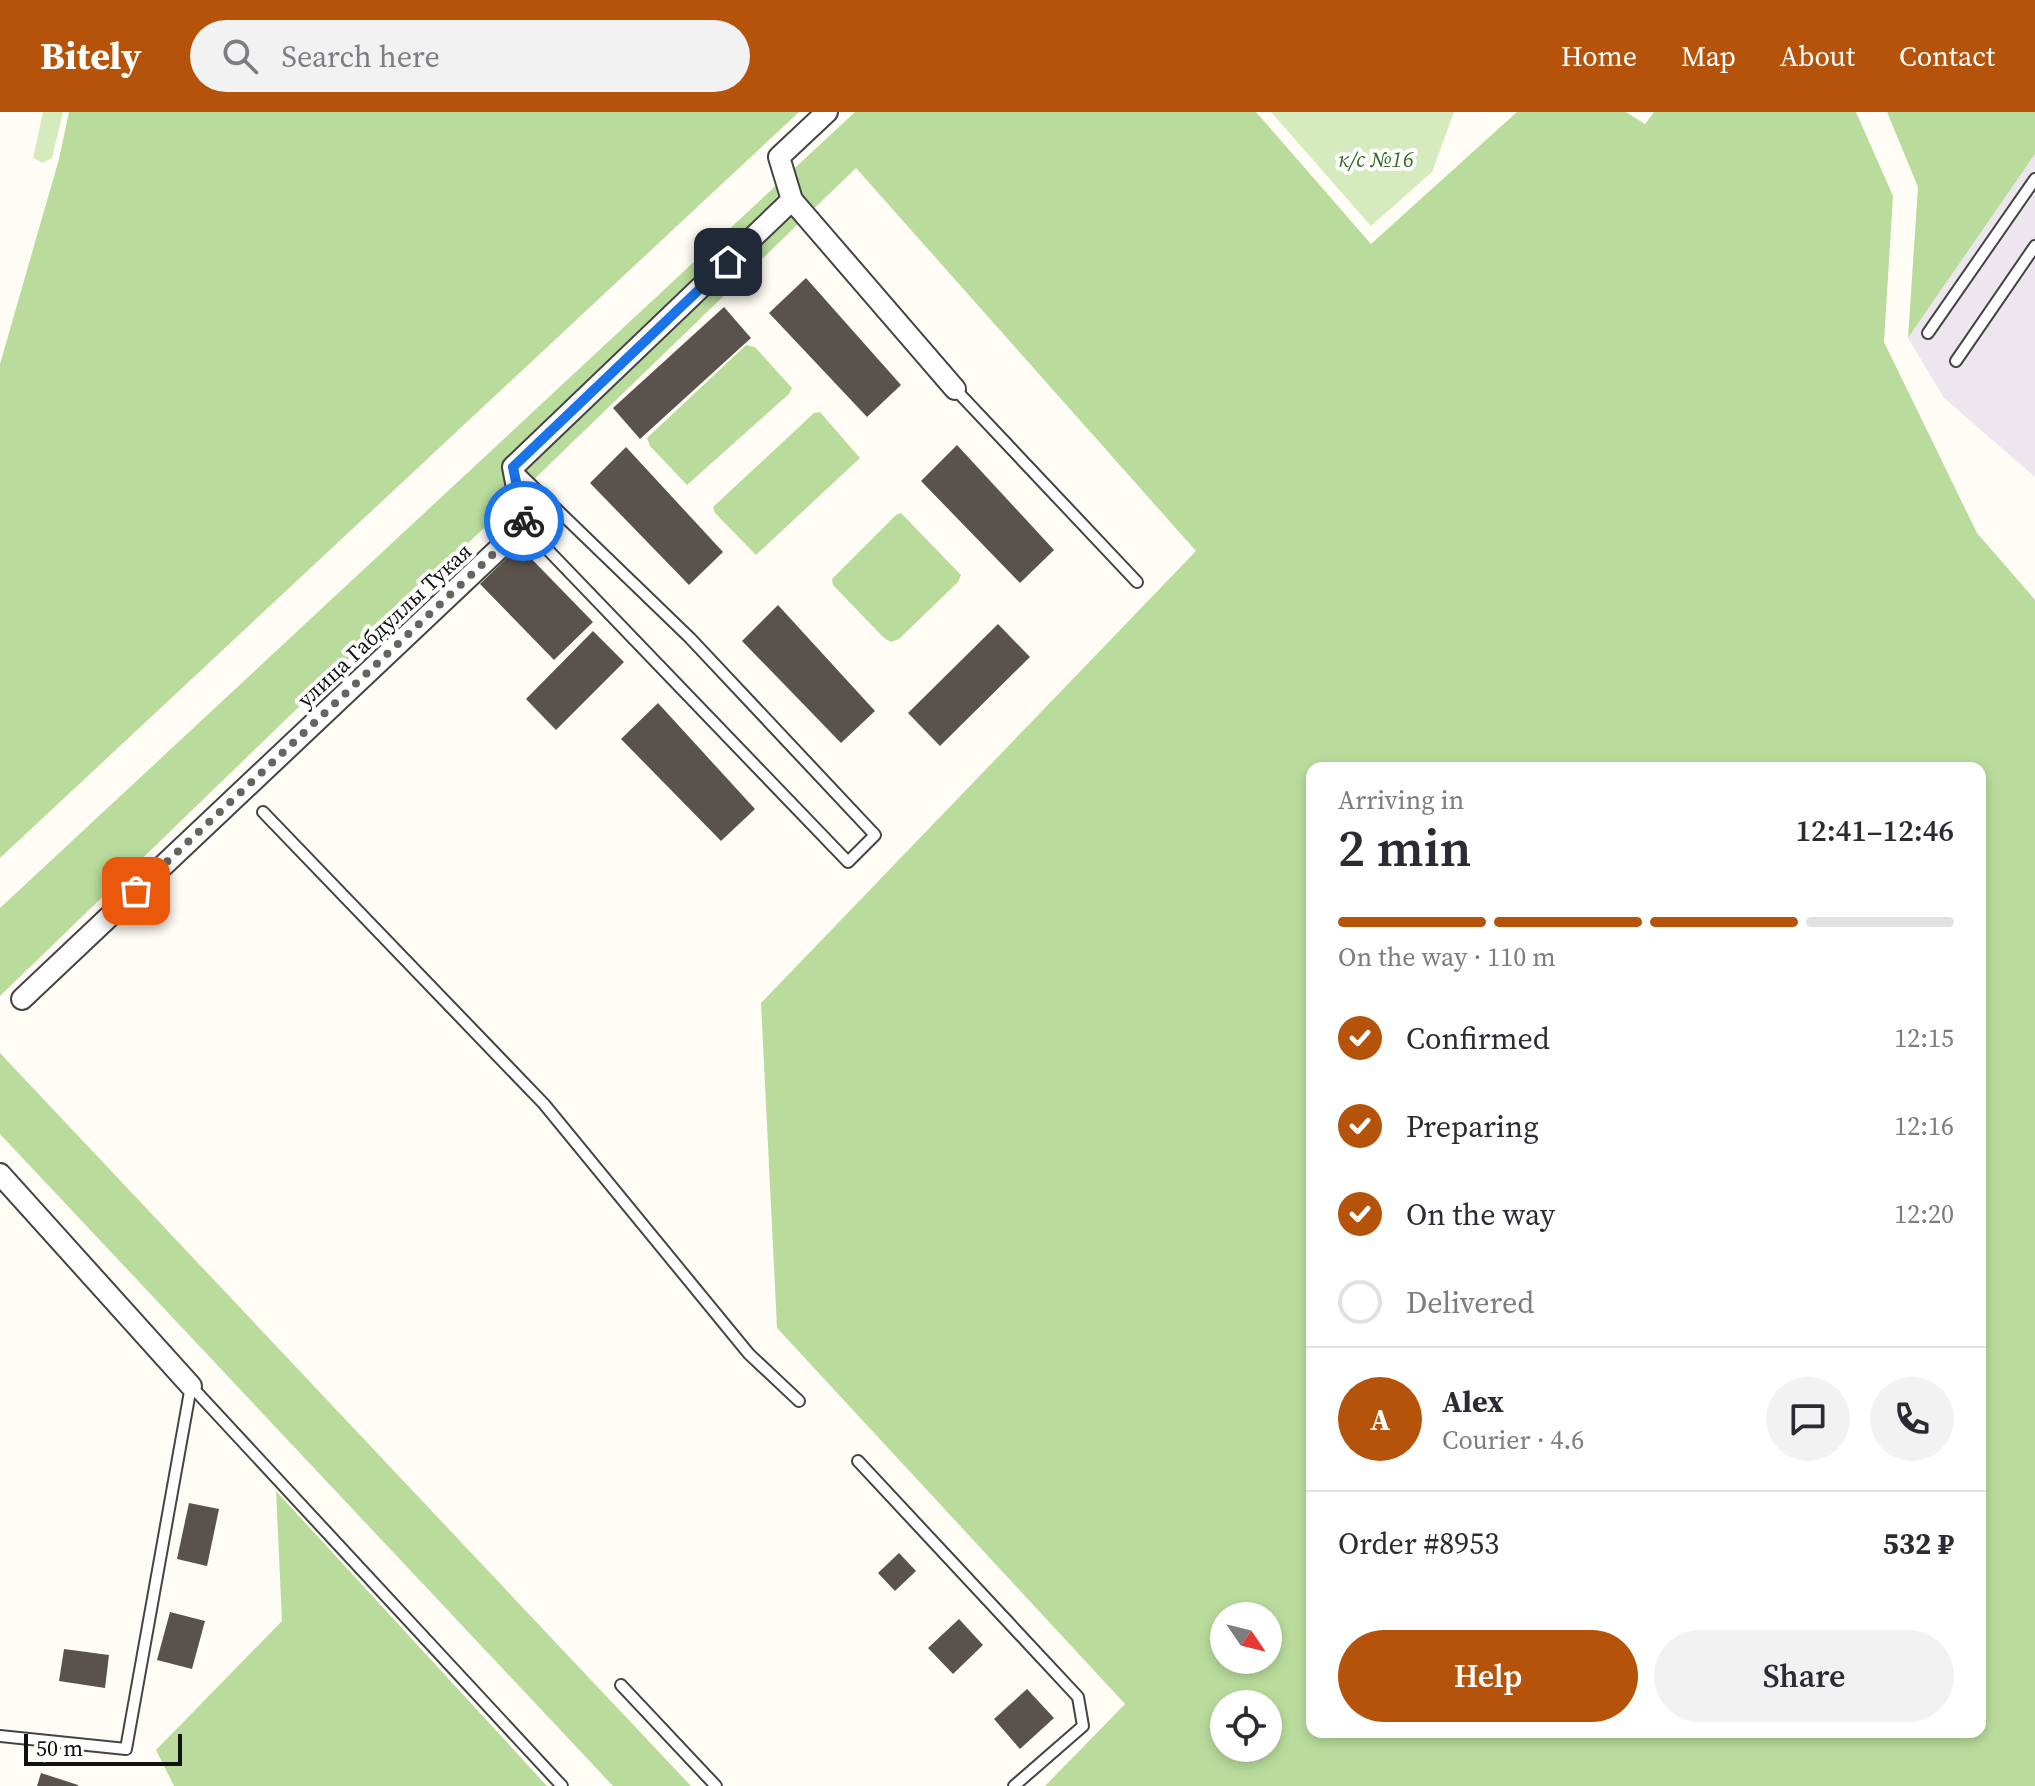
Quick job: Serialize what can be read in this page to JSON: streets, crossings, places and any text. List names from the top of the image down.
{
  "streets": {
    "street": ["улица Габдуллы Тукая"]
  },
  "parks": ["к/с №16"],
  "scale_bar": "50 m",
  "north": "bottom right",
  "page": {
    "header": "Bitely",
    "search": "Search here",
    "nav": [
      "Home",
      "Map",
      "About",
      "Contact"
    ],
    "heading": ["2 min", "Arriving in", "12:41–12:46"],
    "panel": [
      "Alex",
      "Courier · 4.6",
      "Order #8953",
      "532 ₽"
    ],
    "bar": "On the way · 110 m",
    "list": [
      ["Confirmed", "12:15"],
      ["Preparing", "12:16"],
      ["On the way", "12:20"],
      "Delivered"
    ],
    "round": "A",
    "buttons": ["Help", "Share"],
    "scale": "50 m"
  }
}
